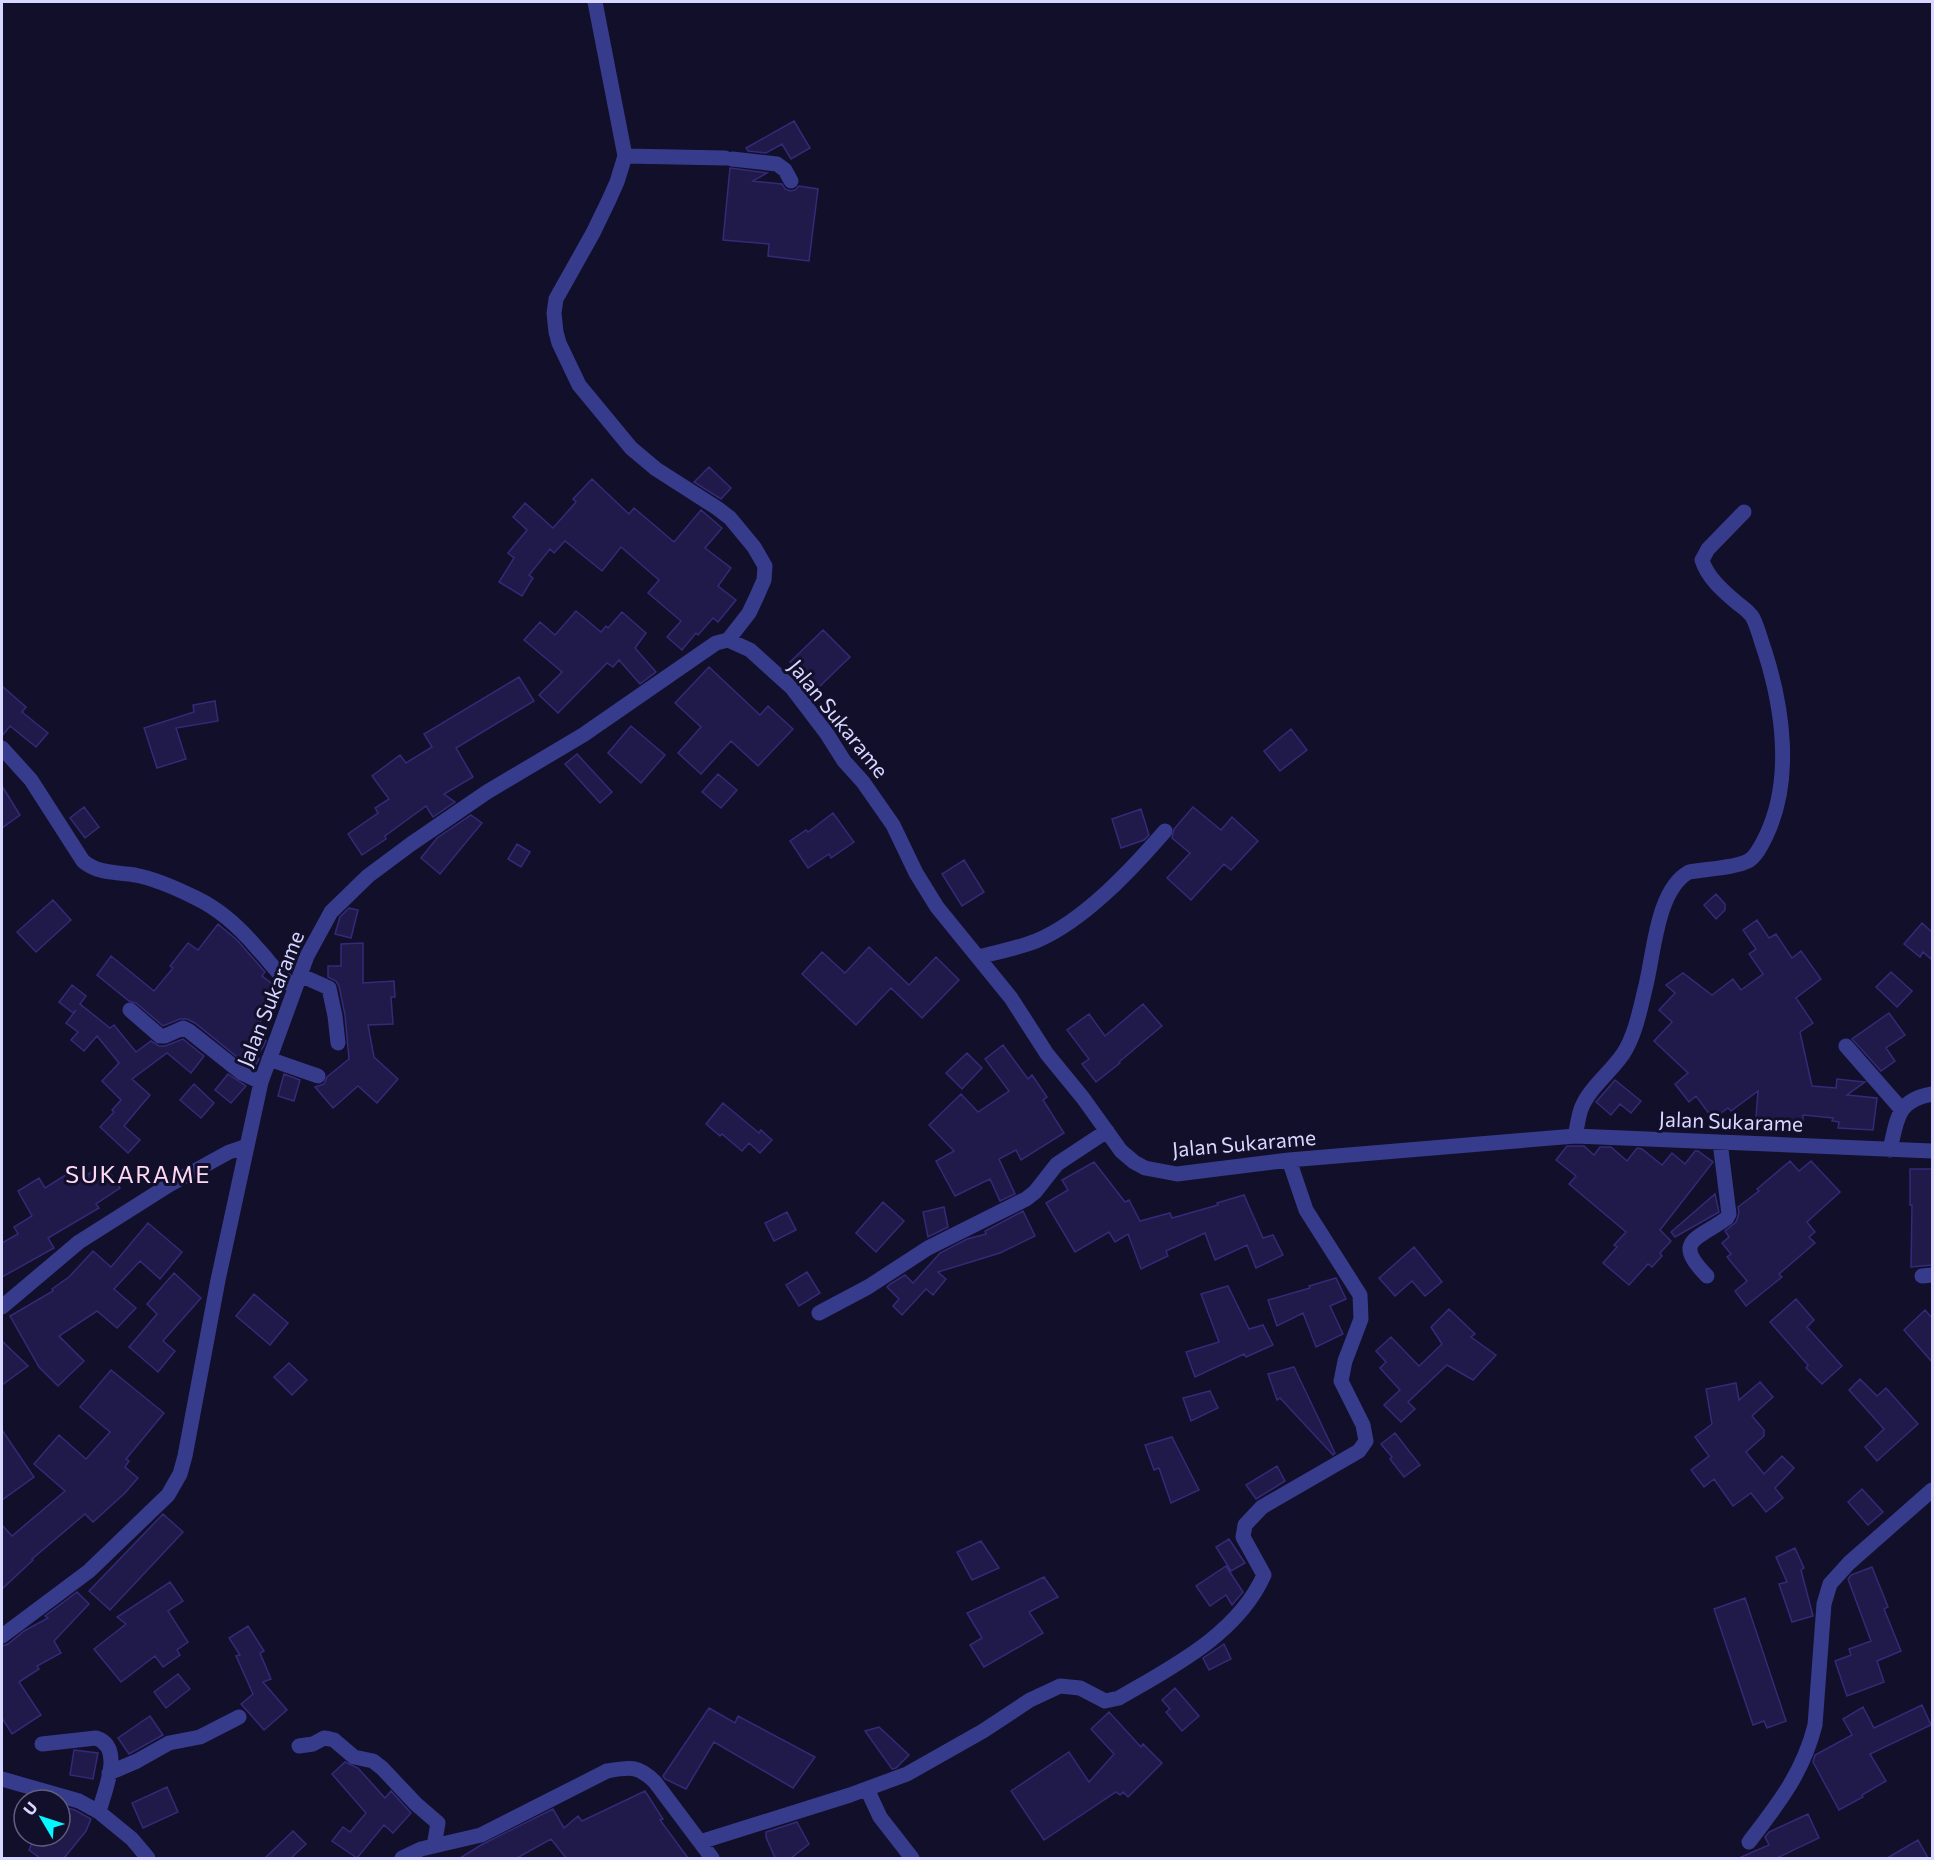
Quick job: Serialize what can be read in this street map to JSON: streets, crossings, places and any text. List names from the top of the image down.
{
  "streets": {
    "street": ["Jalan Sukarame"]
  },
  "districts": ["SUKARAME"],
  "north": "top left"
}
